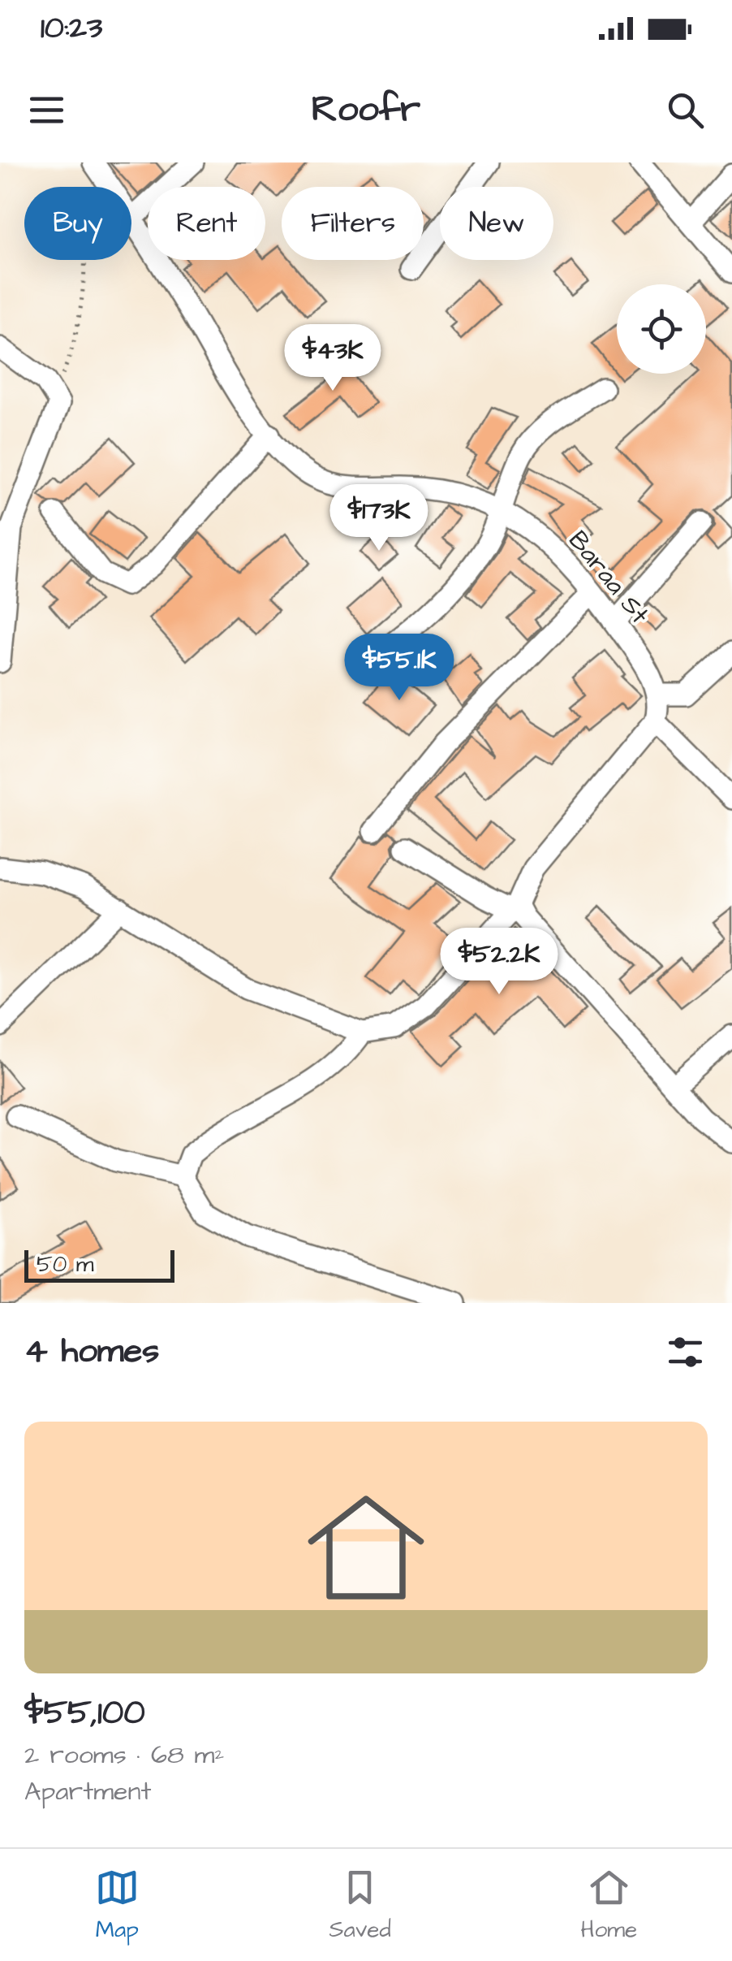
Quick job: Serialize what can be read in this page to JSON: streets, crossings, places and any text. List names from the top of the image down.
{
  "streets": {
    "street": ["Baraa St"]
  },
  "scale_bar": "50 m",
  "page": {
    "status": "10:23",
    "header": "Roofr",
    "chip": [
      "Buy",
      "Rent",
      "Filters",
      "New"
    ],
    "price": [
      "$43K",
      "$173K",
      "$55.1K",
      "$52.2K"
    ],
    "scale": "50 m",
    "heading": "4 homes",
    "list": [
      {
        "name": "$55,100",
        "note": "2 rooms · 68 m² · Apartment"
      }
    ],
    "tabs": ["Map", "Saved", "Home"]
  }
}
